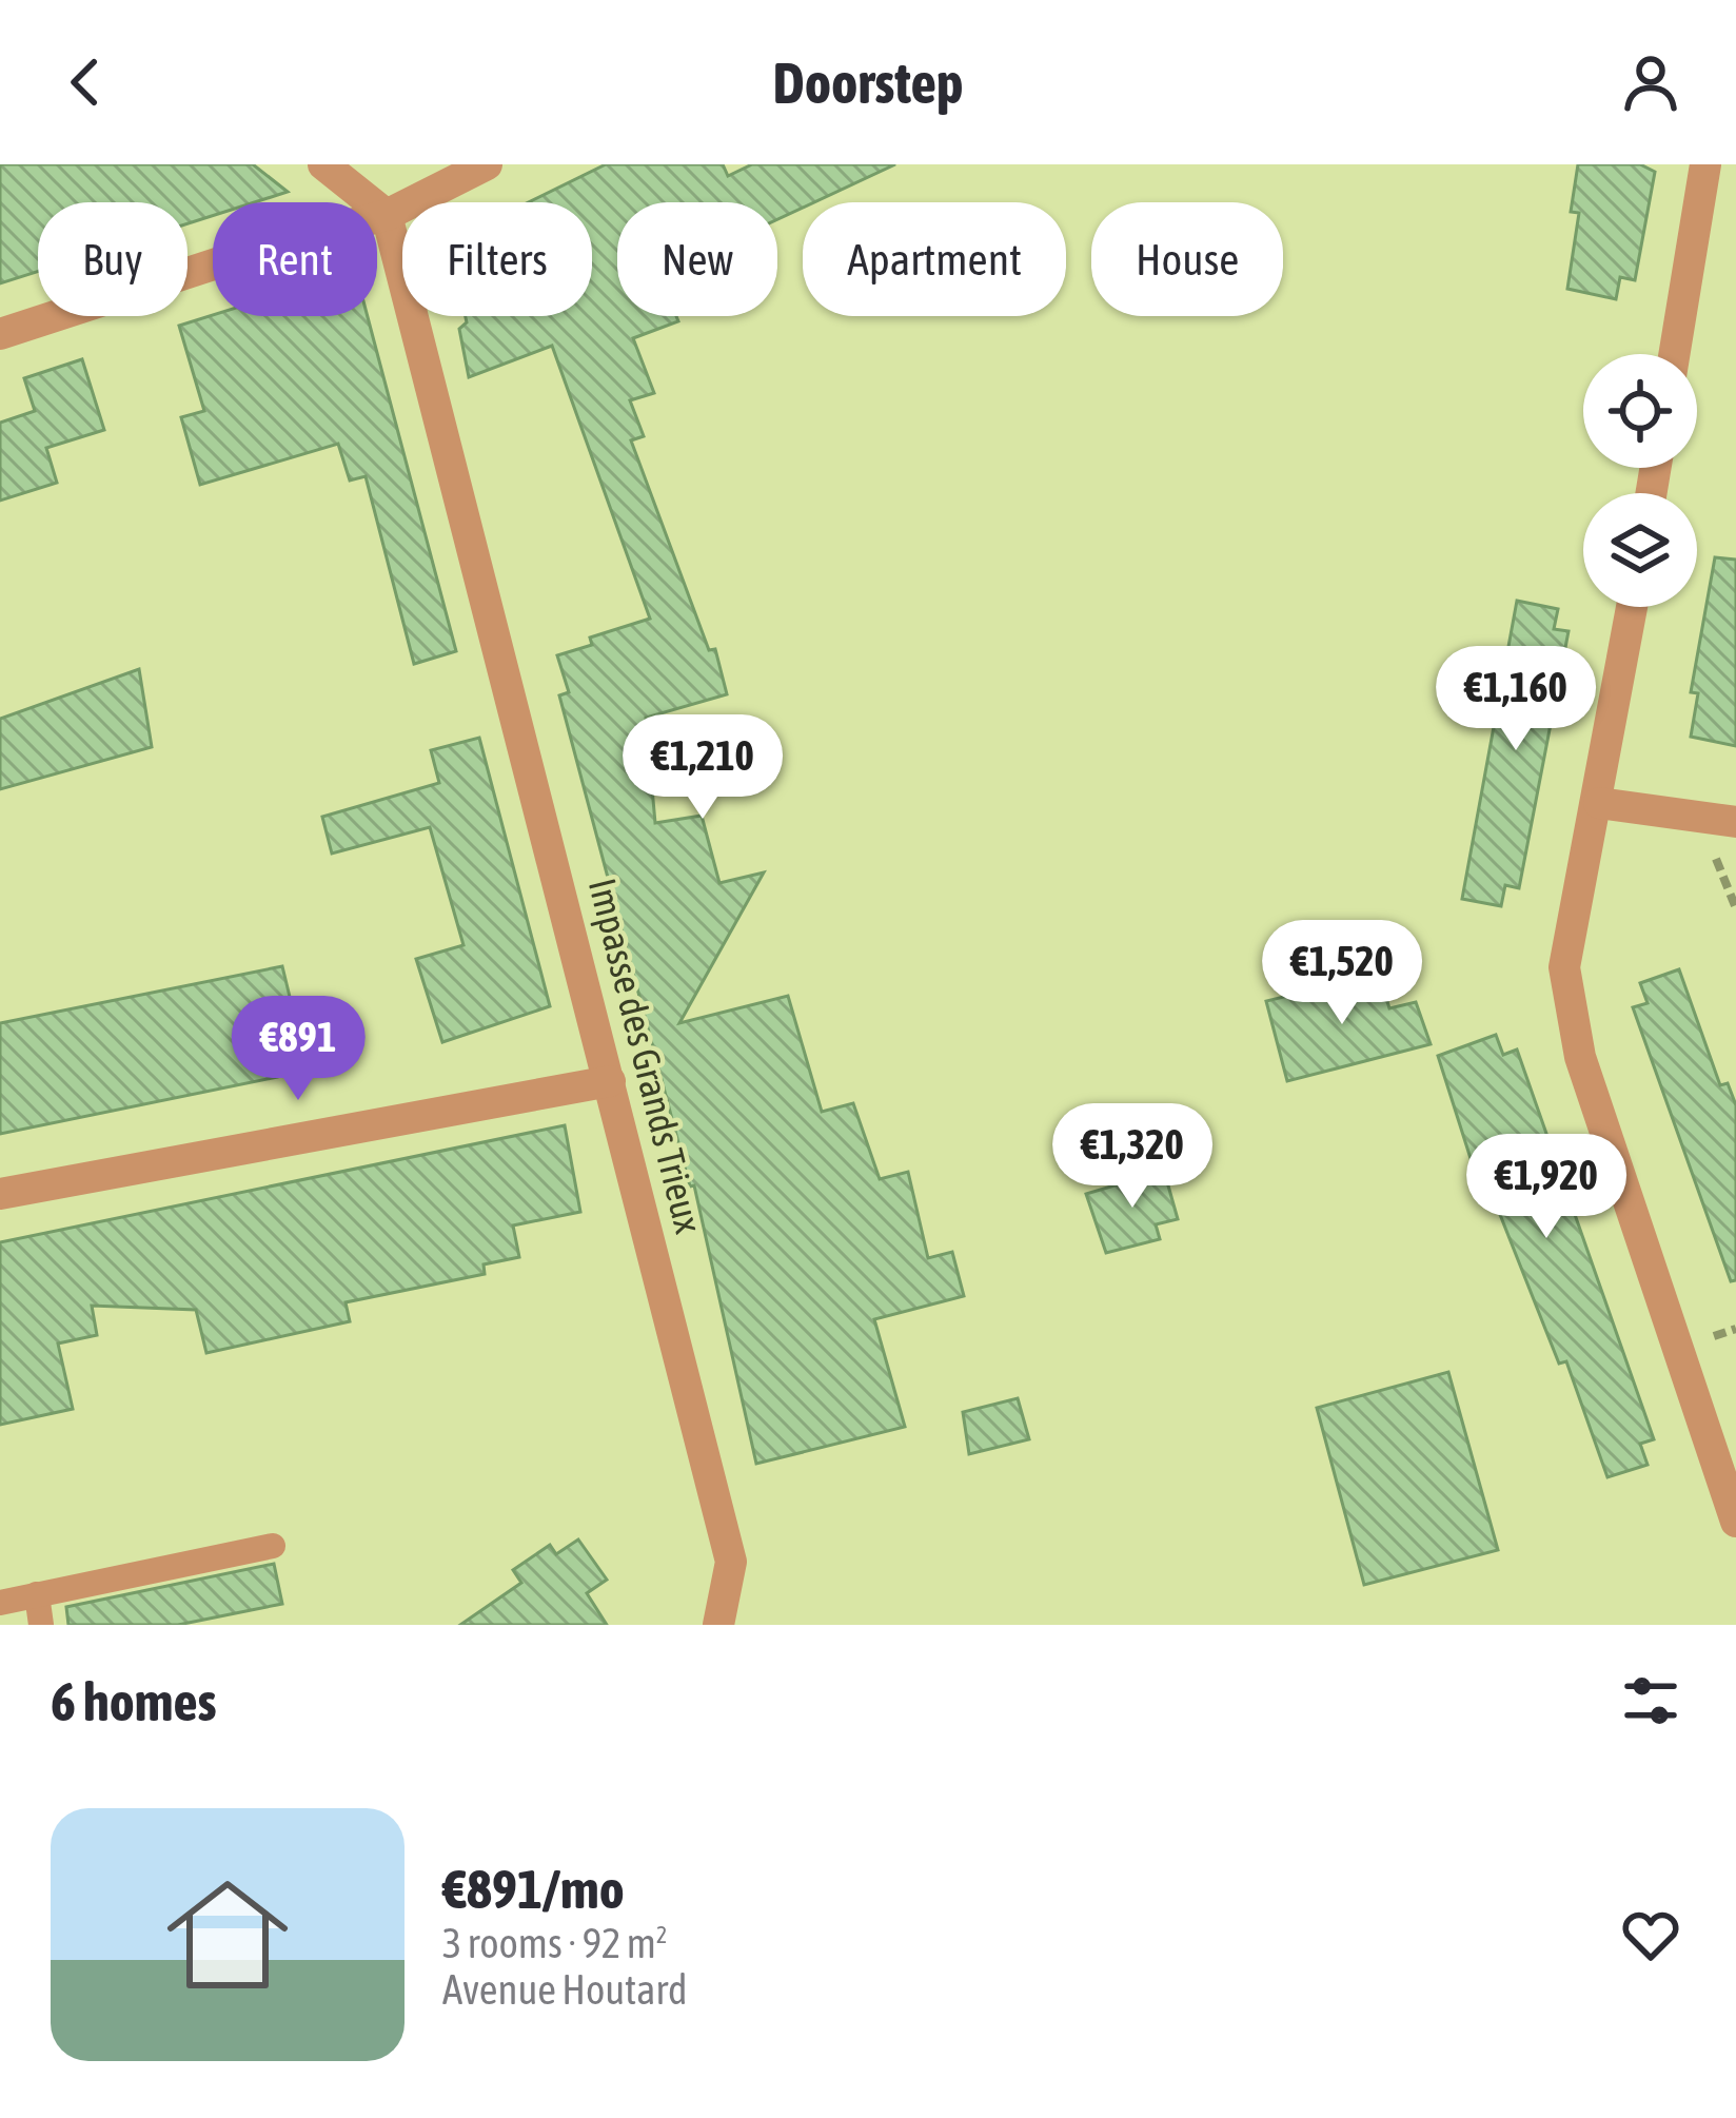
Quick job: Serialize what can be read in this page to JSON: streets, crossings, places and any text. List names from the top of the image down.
{
  "streets": {
    "street": ["Impasse des Grands Trieux"]
  },
  "page": {
    "header": "Doorstep",
    "chip": [
      "Buy",
      "Rent",
      "Filters",
      "New",
      "Apartment",
      "House"
    ],
    "price": [
      "€1,160",
      "€1,210",
      "€1,520",
      "€891",
      "€1,320",
      "€1,920"
    ],
    "heading": "6 homes",
    "list": [
      {
        "name": "€891/mo",
        "note": "3 rooms · 92 m² · Avenue Houtard"
      }
    ]
  }
}
